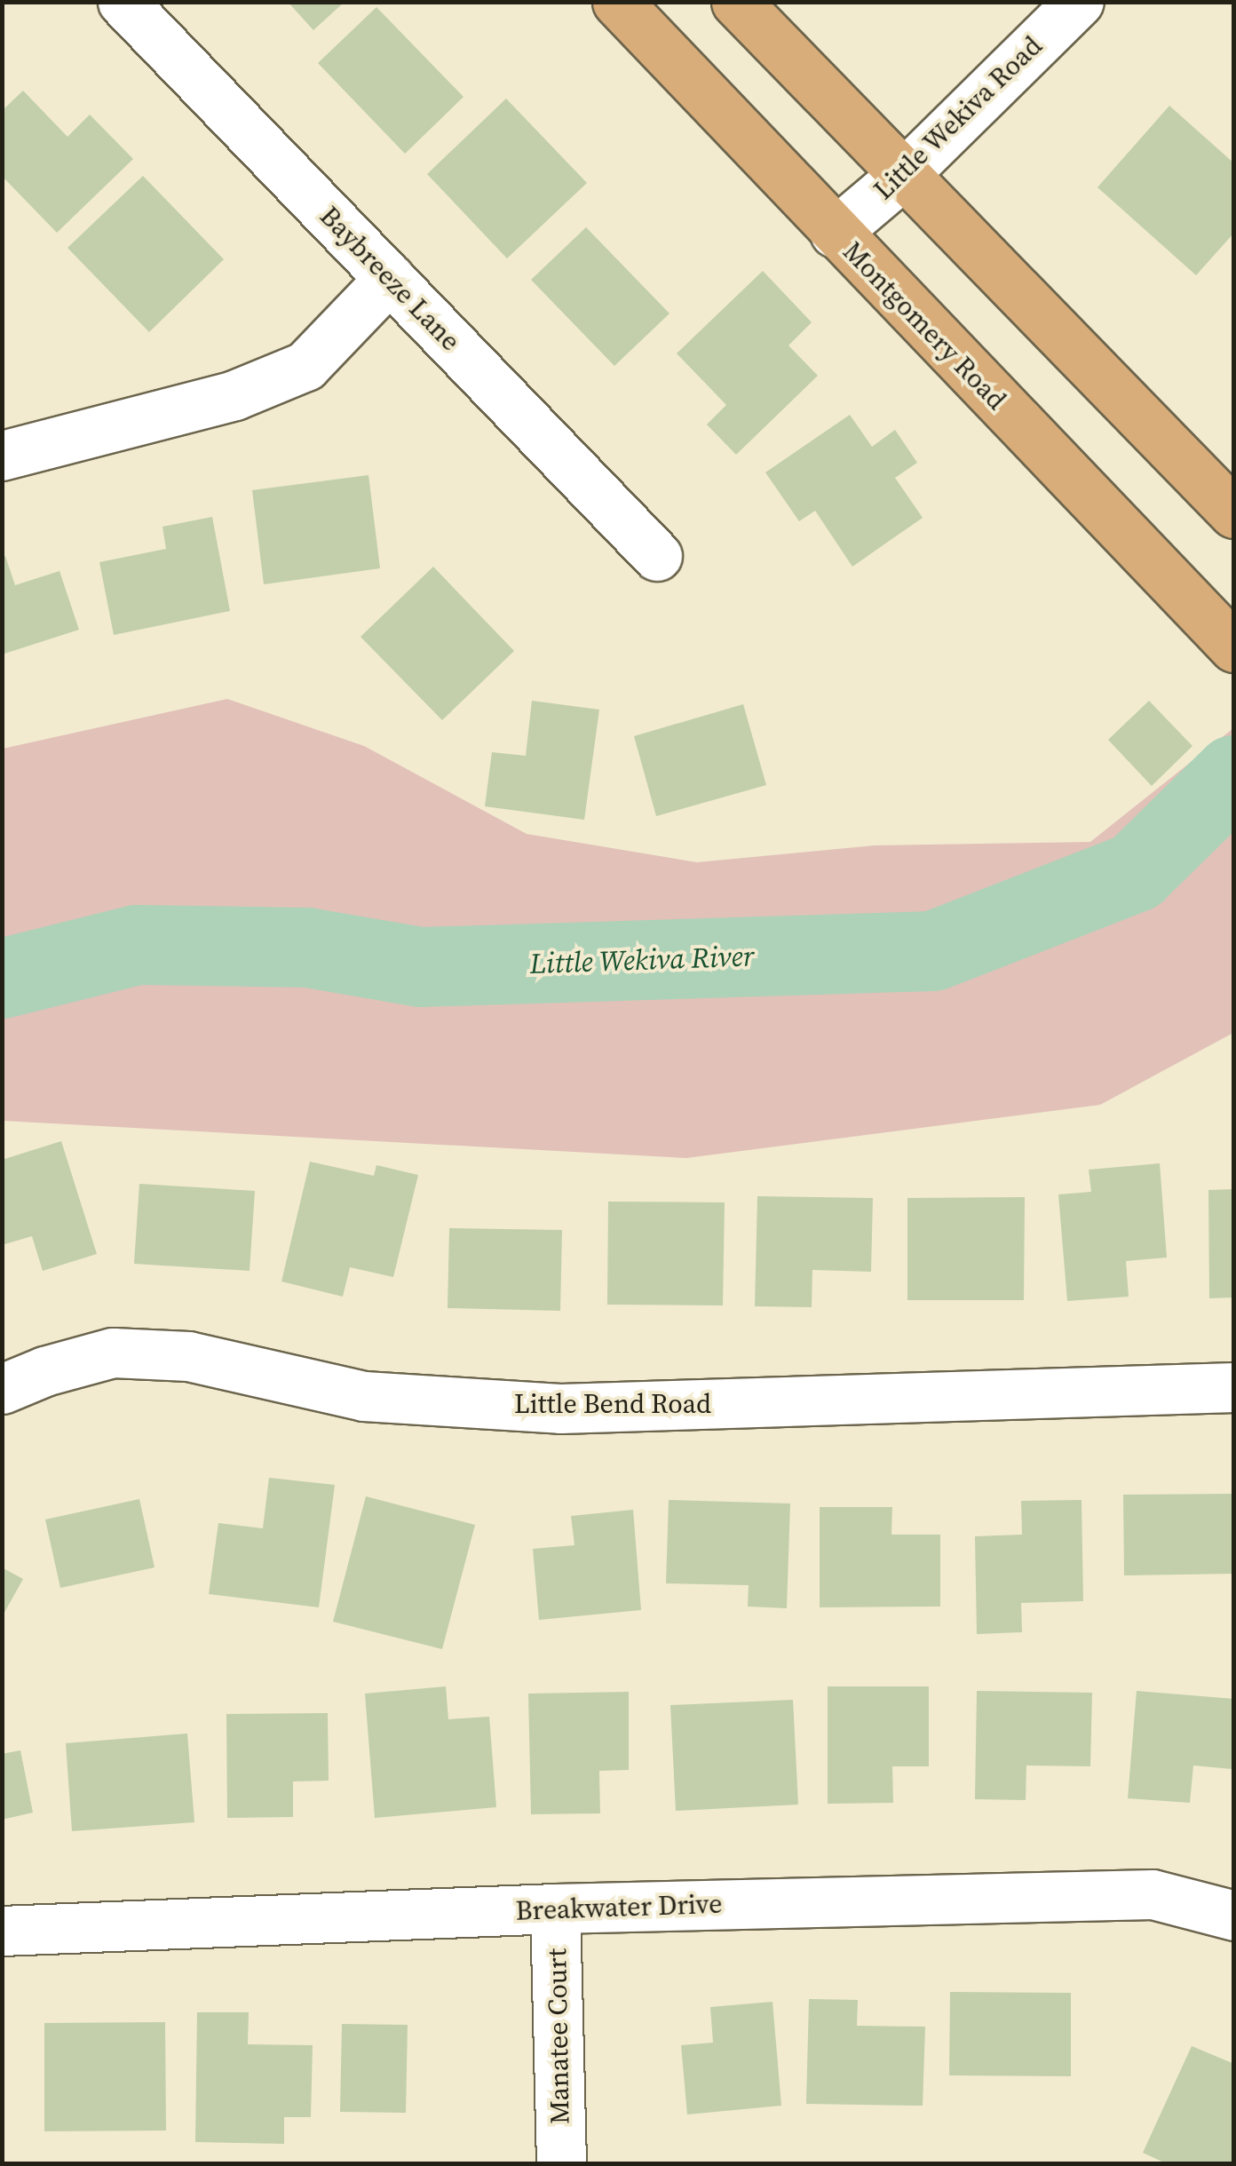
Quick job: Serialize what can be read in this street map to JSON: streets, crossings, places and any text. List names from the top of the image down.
{
  "streets": {
    "main road": ["Montgomery Road"],
    "street": [
      "Little Wekiva Road",
      "Baybreeze Lane",
      "Little Bend Road",
      "Breakwater Drive",
      "Manatee Court"
    ]
  },
  "crossings": [
    ["Little Wekiva Road", "Montgomery Road"],
    ["Breakwater Drive", "Manatee Court"]
  ],
  "water": ["Little Wekiva River"]
}
